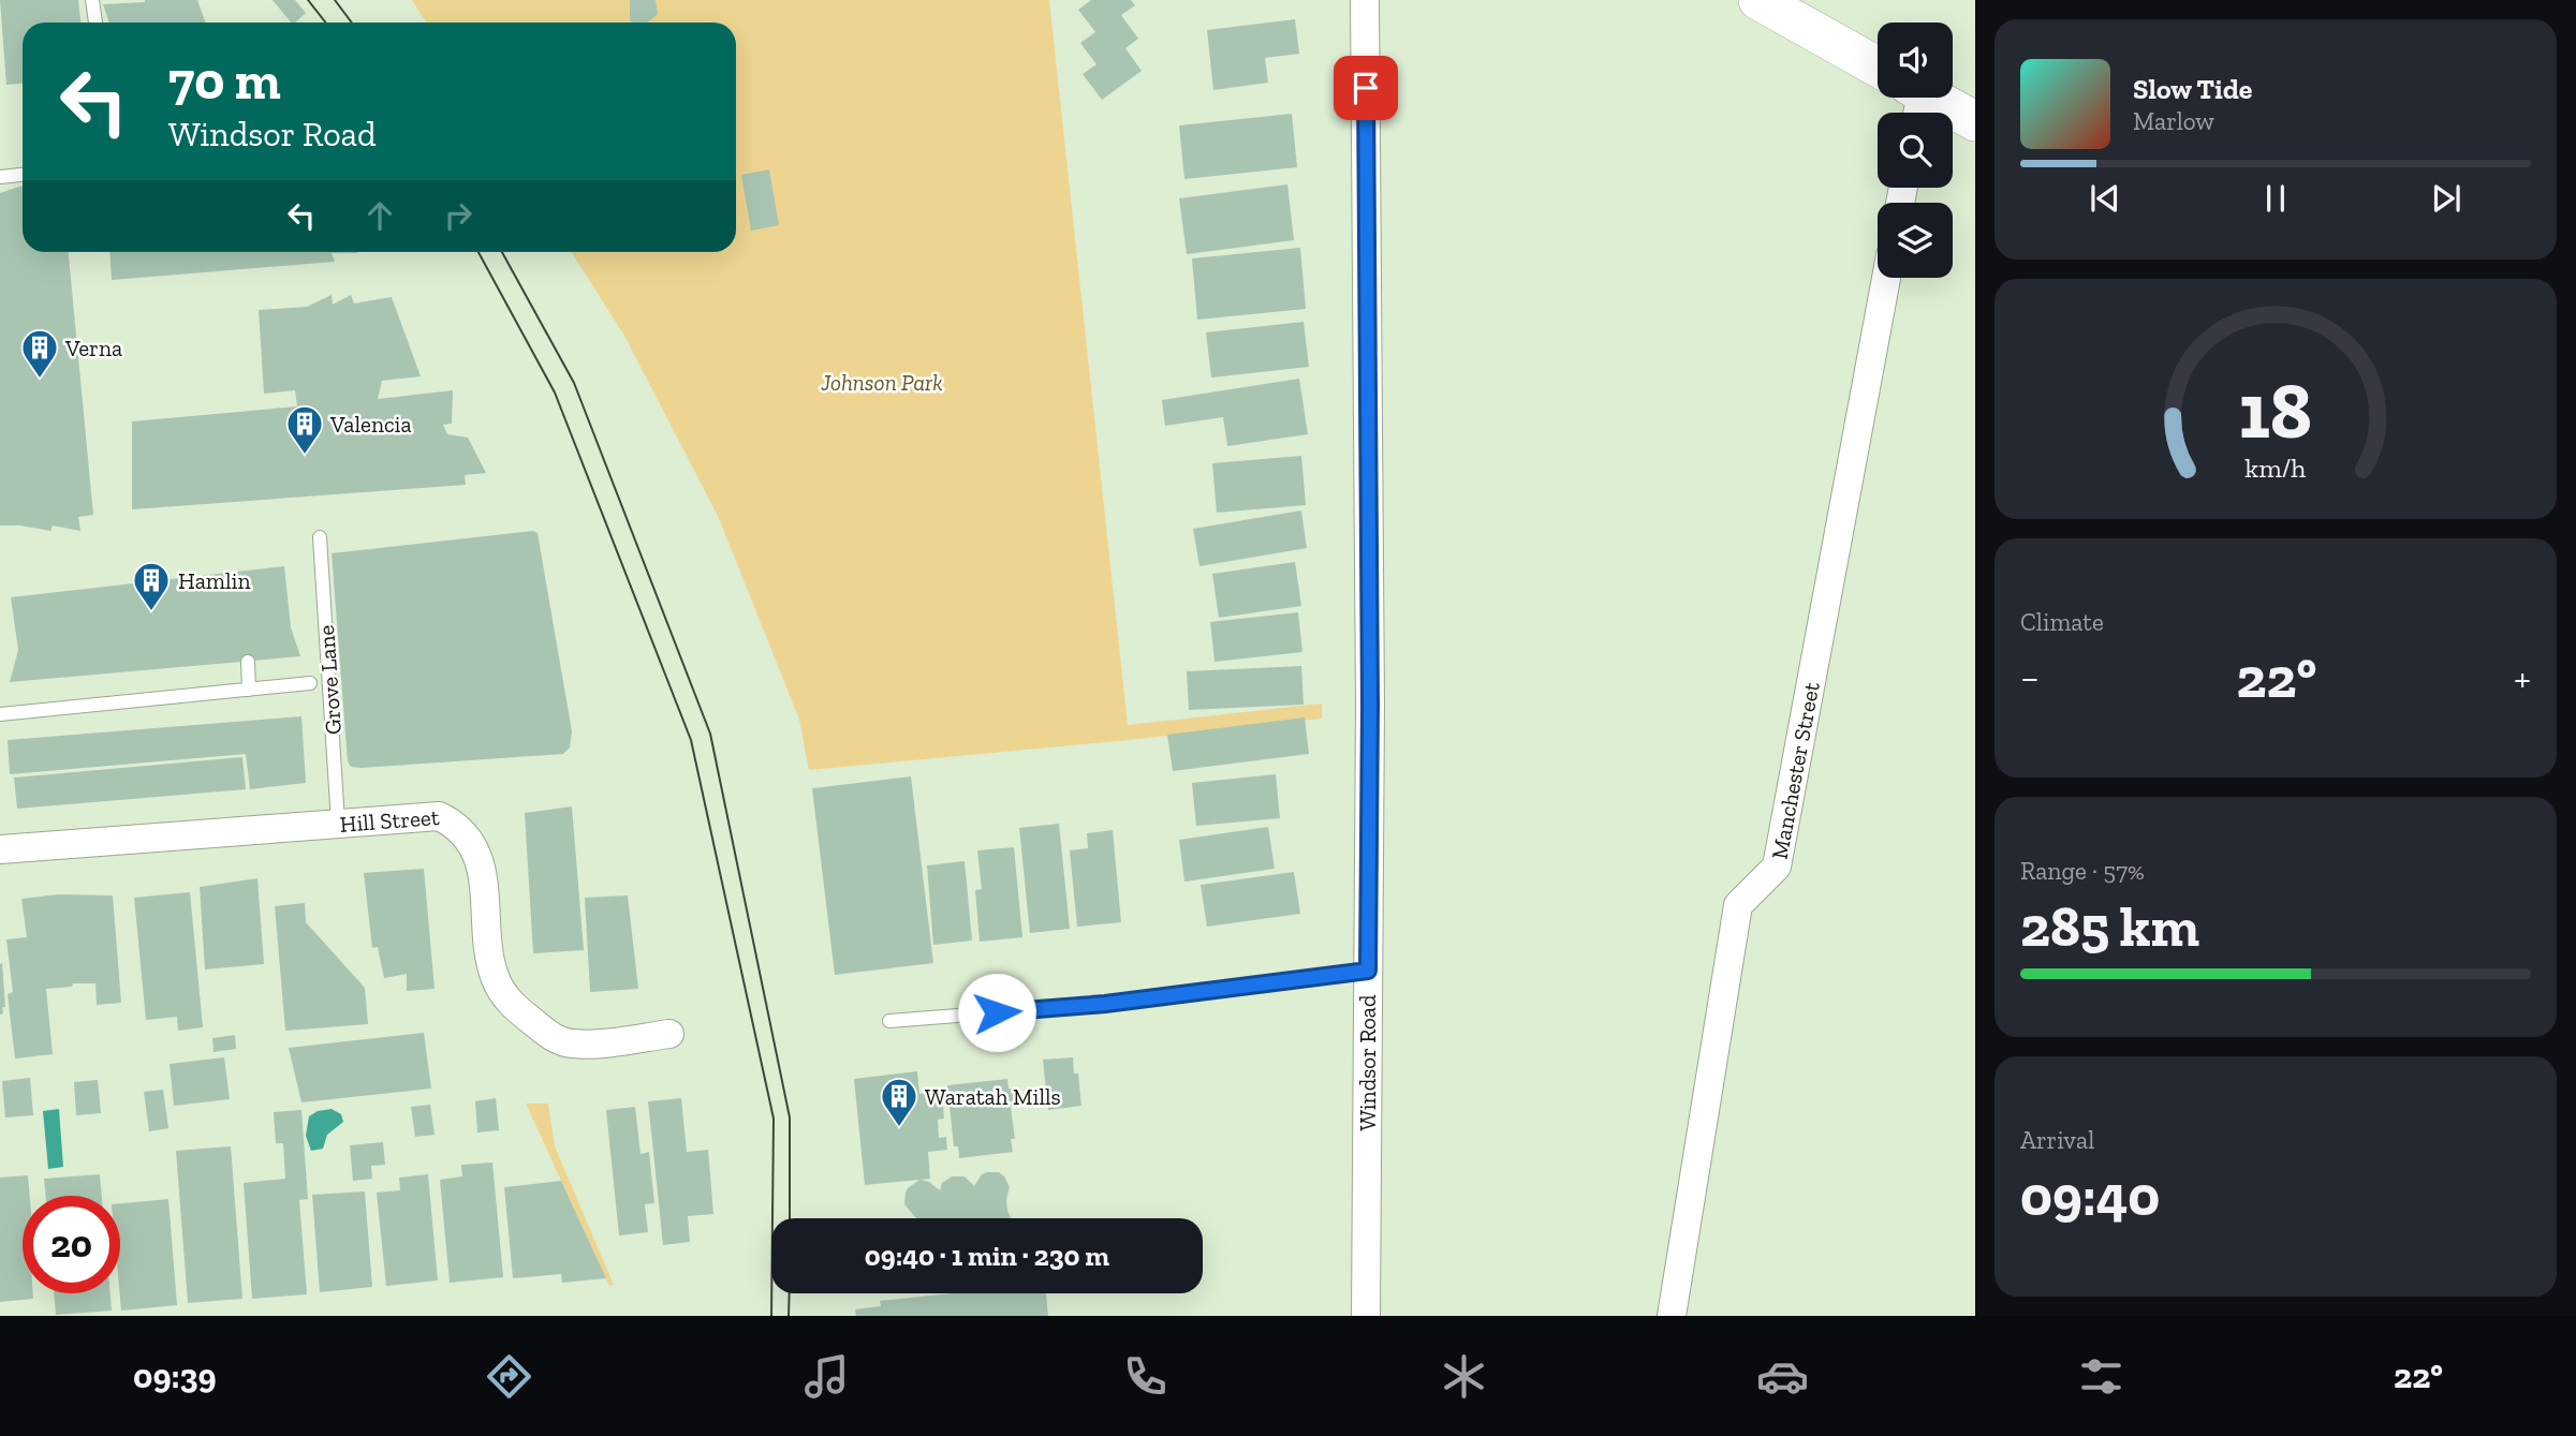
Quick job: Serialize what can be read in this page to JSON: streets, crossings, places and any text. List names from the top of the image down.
{
  "streets": {
    "street": ["Manchester Street", "Hill Street", "Windsor Road"],
    "lane": ["Grove Lane"]
  },
  "crossings": [
    ["Grove Lane", "Hill Street"]
  ],
  "parks": ["Johnson Park"],
  "places": {
    "building": [
      "Verna",
      "Valencia",
      "Hamlin",
      "Waratah Mills"
    ]
  },
  "page": {
    "turn": ["70 m", "Windsor Road"],
    "song": ["Slow Tide", "Marlow"],
    "tile": [
      "Climate",
      ["Range · 57%", "285 km"],
      ["Arrival", "09:40"]
    ],
    "heat": ["−", "22°", "+"],
    "limit": "20",
    "trip": "09:40 · 1 min · 230 m",
    "tabs": ["09:39", "22°"],
    "gauge": ["18", "km/h"]
  }
}
